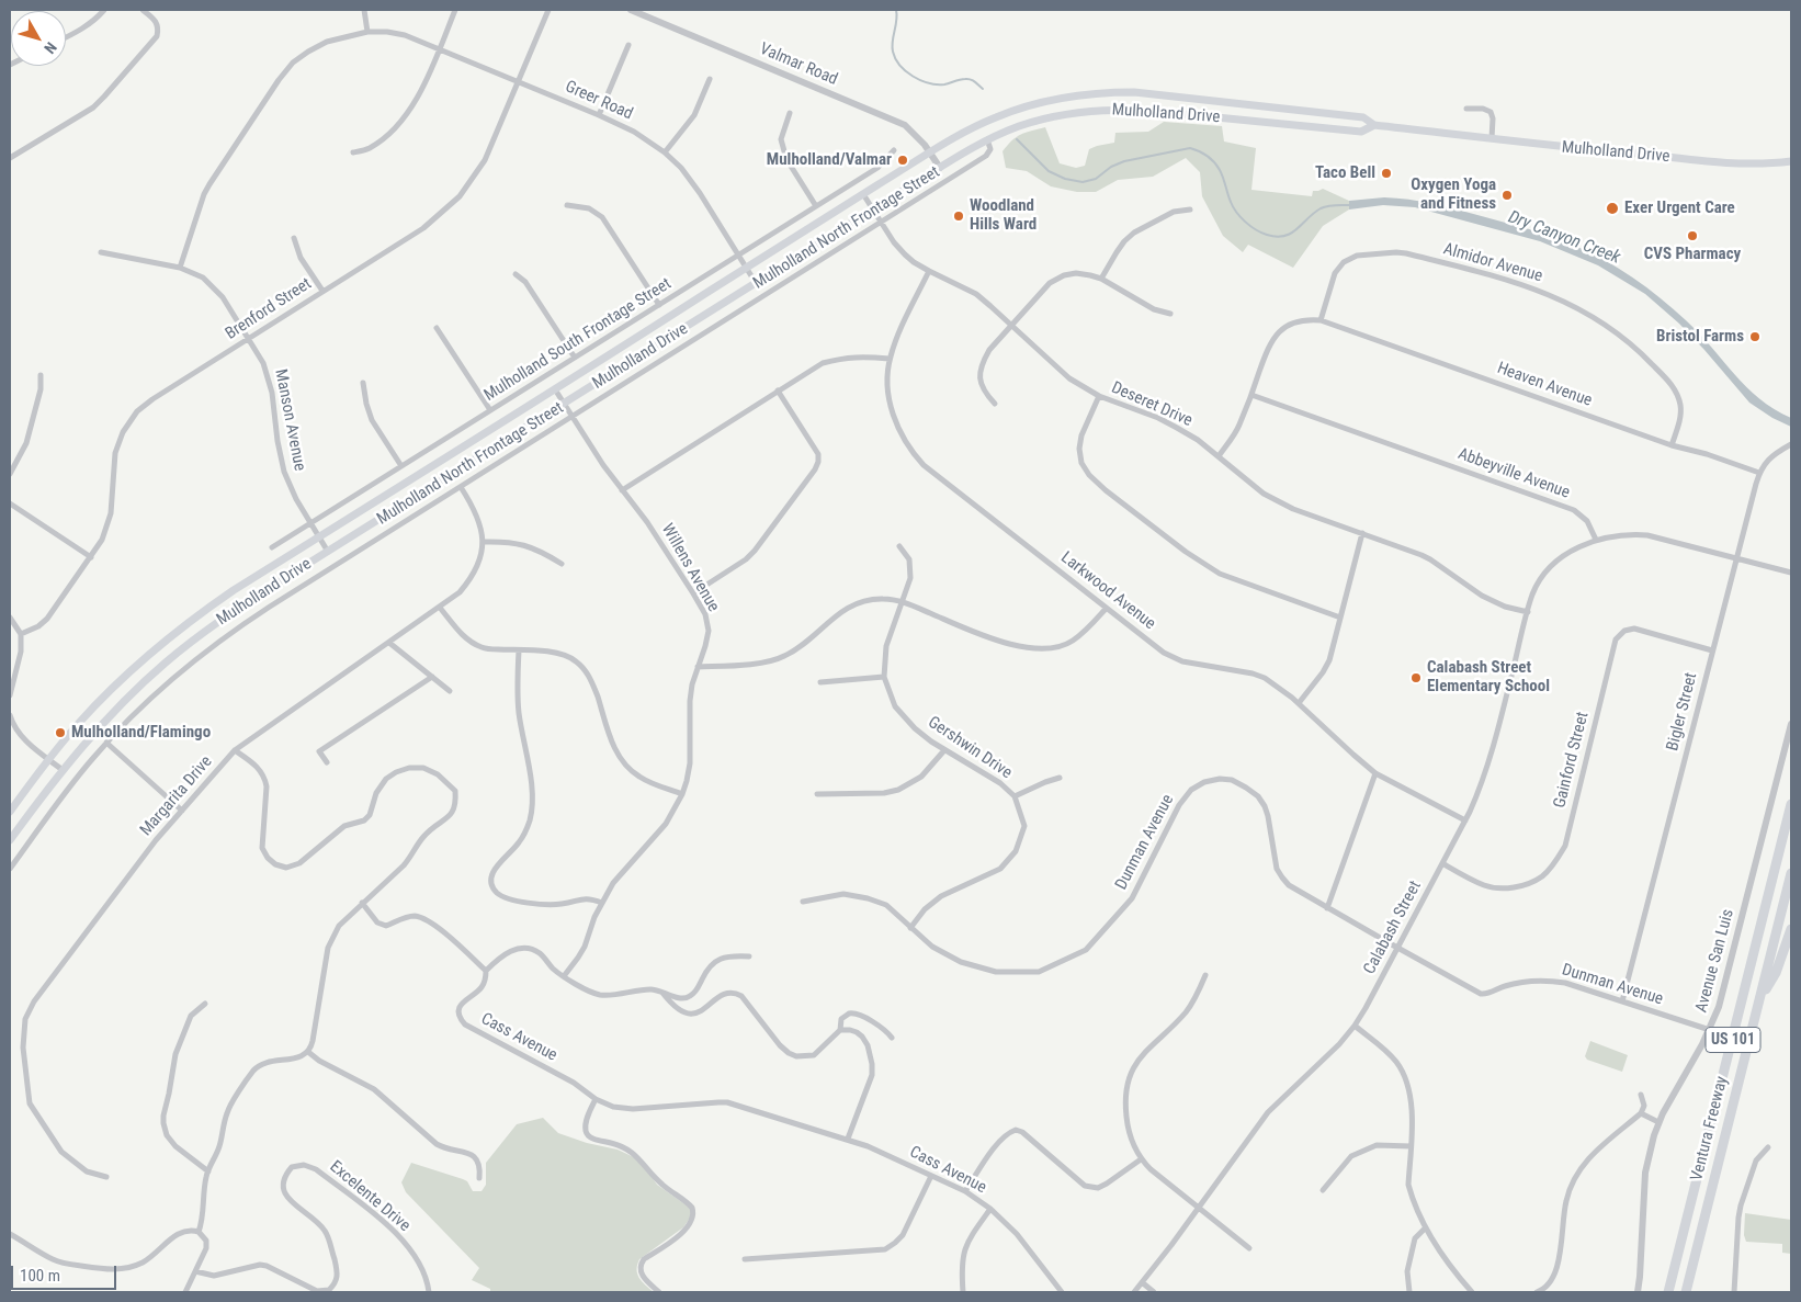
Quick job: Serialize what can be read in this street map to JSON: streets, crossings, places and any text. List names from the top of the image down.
{
  "streets": {
    "highway": ["US 101", "Ventura Freeway"],
    "main road": ["Mulholland Drive"],
    "street": [
      "Valmar Road",
      "Greer Road",
      "Mulholland North Frontage Street",
      "Almidor Avenue",
      "Brenford Street",
      "Mulholland South Frontage Street",
      "Heaven Avenue",
      "Deseret Drive",
      "Manson Avenue",
      "Abbeyville Avenue",
      "Willens Avenue",
      "Larkwood Avenue",
      "Bigler Street",
      "Gershwin Drive",
      "Gainford Street",
      "Margarita Drive",
      "Dunman Avenue",
      "Calabash Street",
      "Avenue San Luis",
      "Cass Avenue",
      "Excelente Drive"
    ]
  },
  "crossings": [
    ["Valmar Road", "Mulholland Drive"],
    ["Greer Road", "Mulholland Drive"],
    ["Greer Road", "Brenford Street"],
    ["Greer Road", "Mulholland South Frontage Street"],
    ["Greer Road", "Manson Avenue"],
    ["Mulholland Drive", "Mulholland North Frontage Street"],
    ["Mulholland Drive", "Deseret Drive"],
    ["Mulholland Drive", "Manson Avenue"],
    ["Mulholland Drive", "Willens Avenue"],
    ["Mulholland North Frontage Street", "Deseret Drive"],
    ["Mulholland North Frontage Street", "Willens Avenue"],
    ["Mulholland North Frontage Street", "Margarita Drive"],
    ["Almidor Avenue", "Heaven Avenue"],
    ["Brenford Street", "Manson Avenue"],
    ["Mulholland South Frontage Street", "Manson Avenue"],
    ["Heaven Avenue", "Bigler Street"],
    ["Deseret Drive", "Larkwood Avenue"],
    ["Deseret Drive", "Calabash Street"],
    ["Abbeyville Avenue", "Calabash Street"],
    ["Larkwood Avenue", "Calabash Street"],
    ["Bigler Street", "Gainford Street"],
    ["Bigler Street", "Dunman Avenue"],
    ["Gershwin Drive", "Dunman Avenue"],
    ["Gainford Street", "Calabash Street"],
    ["Dunman Avenue", "Calabash Street"],
    ["Dunman Avenue", "Avenue San Luis"]
  ],
  "water": ["Dry Canyon Creek"],
  "places": [
    "Mulholland/Valmar",
    "Taco Bell",
    "Oxygen Yoga and Fitness",
    "Exer Urgent Care",
    "Woodland Hills Ward",
    "CVS Pharmacy",
    "Bristol Farms",
    "Calabash Street Elementary School",
    "Mulholland/Flamingo"
  ],
  "scale_bar": "100 m",
  "north": "bottom right"
}
